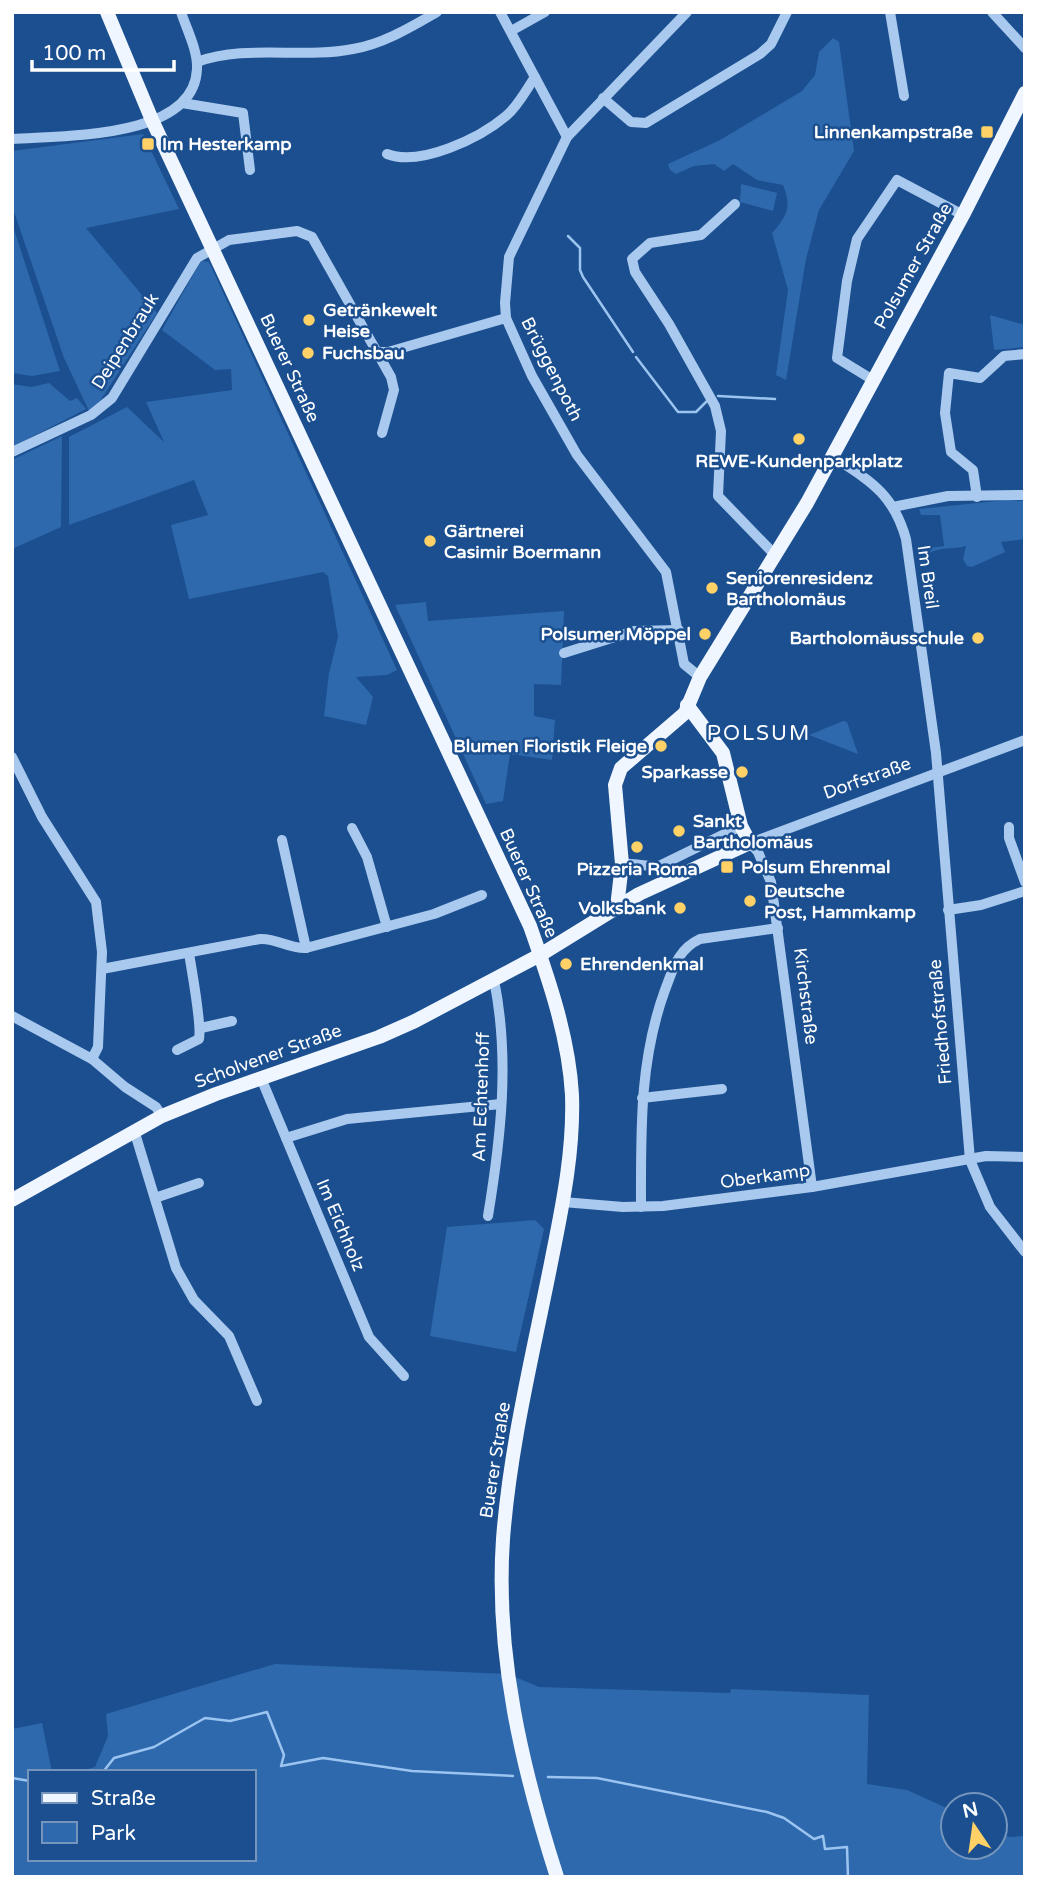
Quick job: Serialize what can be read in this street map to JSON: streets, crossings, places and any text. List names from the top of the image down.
{
  "streets": {
    "main road": [
      "Polsumer Straße",
      "Buerer Straße",
      "Dorfstraße",
      "Kirchstraße",
      "Scholvener Straße"
    ],
    "street": [
      "Deipenbrauk",
      "Brüggenpoth",
      "Im Breil",
      "Friedhofstraße",
      "Am Echtenhoff",
      "Oberkamp",
      "Im Eichholz"
    ]
  },
  "crossings": [
    ["Polsumer Straße", "Brüggenpoth"],
    ["Polsumer Straße", "Im Breil"],
    ["Polsumer Straße", "Kirchstraße"],
    ["Deipenbrauk", "Buerer Straße"],
    ["Buerer Straße", "Dorfstraße"],
    ["Buerer Straße", "Scholvener Straße"],
    ["Buerer Straße", "Oberkamp"],
    ["Im Breil", "Dorfstraße"],
    ["Im Breil", "Friedhofstraße"],
    ["Dorfstraße", "Kirchstraße"],
    ["Dorfstraße", "Friedhofstraße"],
    ["Dorfstraße", "Scholvener Straße"],
    ["Kirchstraße", "Oberkamp"],
    ["Friedhofstraße", "Oberkamp"],
    ["Scholvener Straße", "Am Echtenhoff"],
    ["Scholvener Straße", "Im Eichholz"]
  ],
  "districts": ["POLSUM"],
  "places": {
    "transit": ["Linnenkampstraße", "Im Hesterkamp", "Polsum Ehrenmal"],
    "other": [
      "Getränkewelt Heise",
      "Fuchsbau",
      "REWE-Kundenparkplatz",
      "Gärtnerei Casimir Boermann",
      "Seniorenresidenz Bartholomäus",
      "Polsumer Möppel",
      "Bartholomäusschule",
      "Blumen Floristik Fleige",
      "Sparkasse",
      "Sankt Bartholomäus",
      "Pizzeria Roma",
      "Deutsche Post, Hammkamp",
      "Volksbank",
      "Ehrendenkmal"
    ]
  },
  "legend": ["Straße", "Park"],
  "scale_bar": "100 m",
  "north": "top"
}
